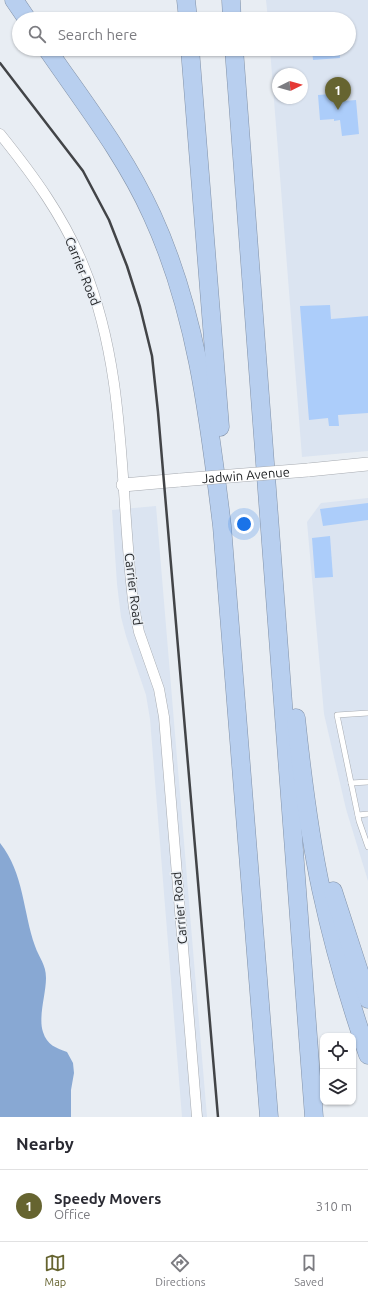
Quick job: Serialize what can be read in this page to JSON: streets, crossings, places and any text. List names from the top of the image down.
{
  "streets": {
    "street": ["Carrier Road", "Jadwin Avenue"]
  },
  "crossings": [
    ["Carrier Road", "Jadwin Avenue"]
  ],
  "north": "right",
  "page": {
    "search": "Search here",
    "pins": "1",
    "heading": "Nearby",
    "list": [
      {
        "mark": "1",
        "name": "Speedy Movers",
        "note": "Office",
        "value": "310 m"
      }
    ],
    "nav": ["Map", "Directions", "Saved"]
  }
}
